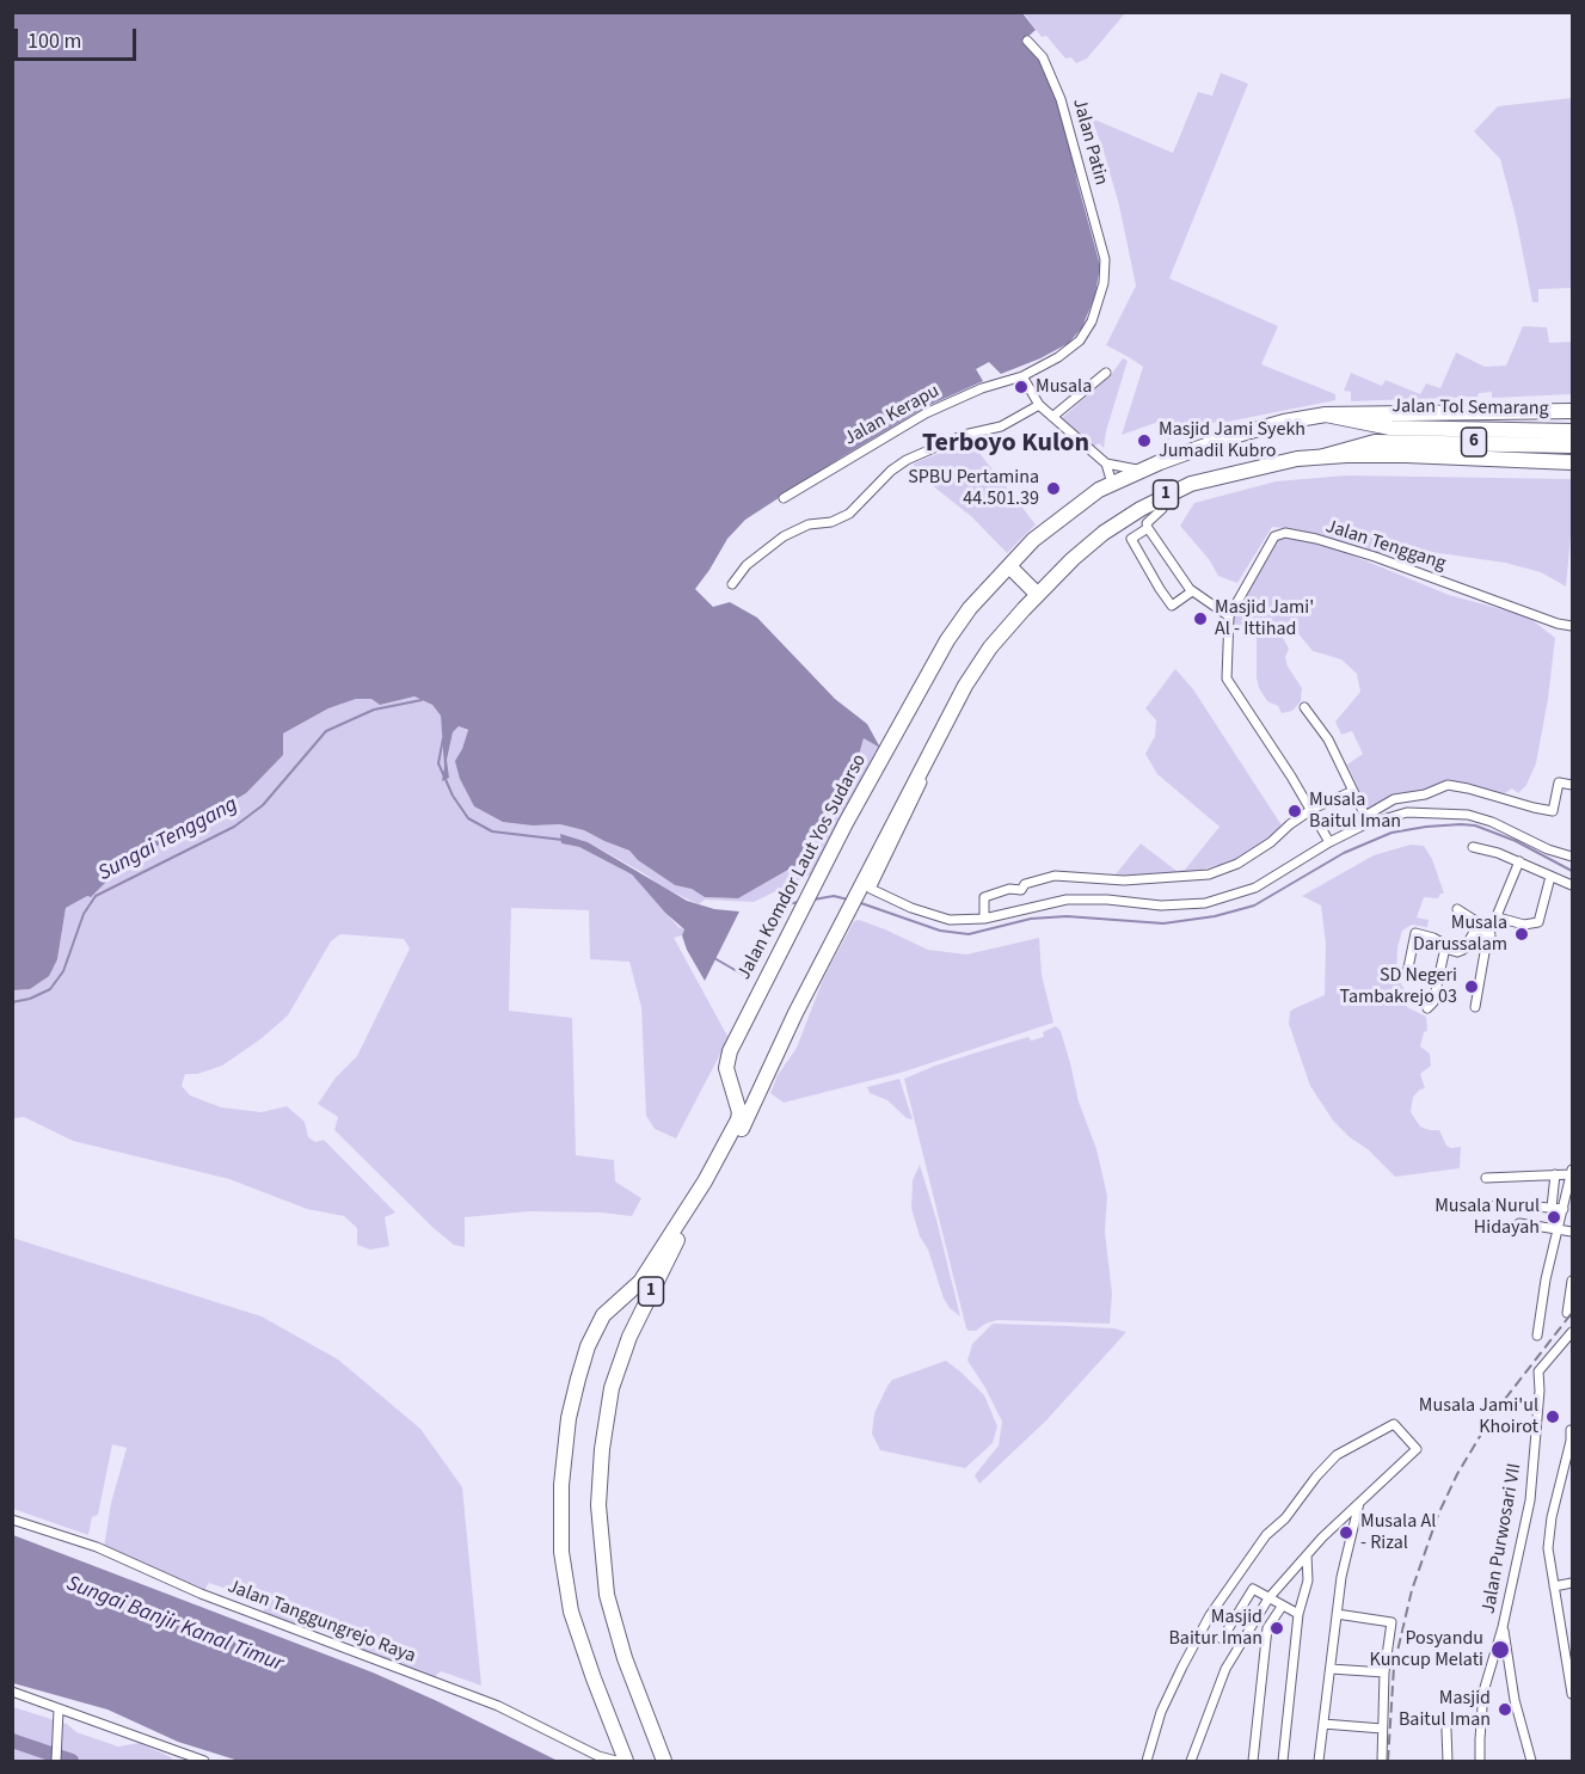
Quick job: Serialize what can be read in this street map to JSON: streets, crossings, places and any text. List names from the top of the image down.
{
  "streets": {
    "highway": [
      "Jalan Tol Semarang",
      "6",
      "1",
      "Jalan Komdor Laut Yos Sudarso"
    ],
    "street": [
      "Jalan Patin",
      "Jalan Kerapu",
      "Jalan Tenggang",
      "Jalan Purwosari VII",
      "Jalan Tanggungrejo Raya"
    ]
  },
  "crossings": [
    ["Jalan Patin", "Jalan Kerapu"],
    ["Jalan Tol Semarang", "1"],
    ["Jalan Tol Semarang", "Jalan Komdor Laut Yos Sudarso"]
  ],
  "districts": ["Terboyo Kulon"],
  "water": ["Sungai Tenggang", "Sungai Banjir Kanal Timur"],
  "places": [
    "Musala",
    "Masjid Jami Syekh Jumadil Kubro",
    "SPBU Pertamina 44.501.39",
    "Masjid Jami' Al - Ittihad",
    "Musala Baitul Iman",
    "Musala Darussalam",
    "SD Negeri Tambakrejo 03",
    "Musala Nurul Hidayah",
    "Musala Jami'ul Khoirot",
    "Musala Al - Rizal",
    "Masjid Baitur Iman",
    "Posyandu Kuncup Melati",
    "Masjid Baitul Iman"
  ],
  "scale_bar": "100 m"
}
